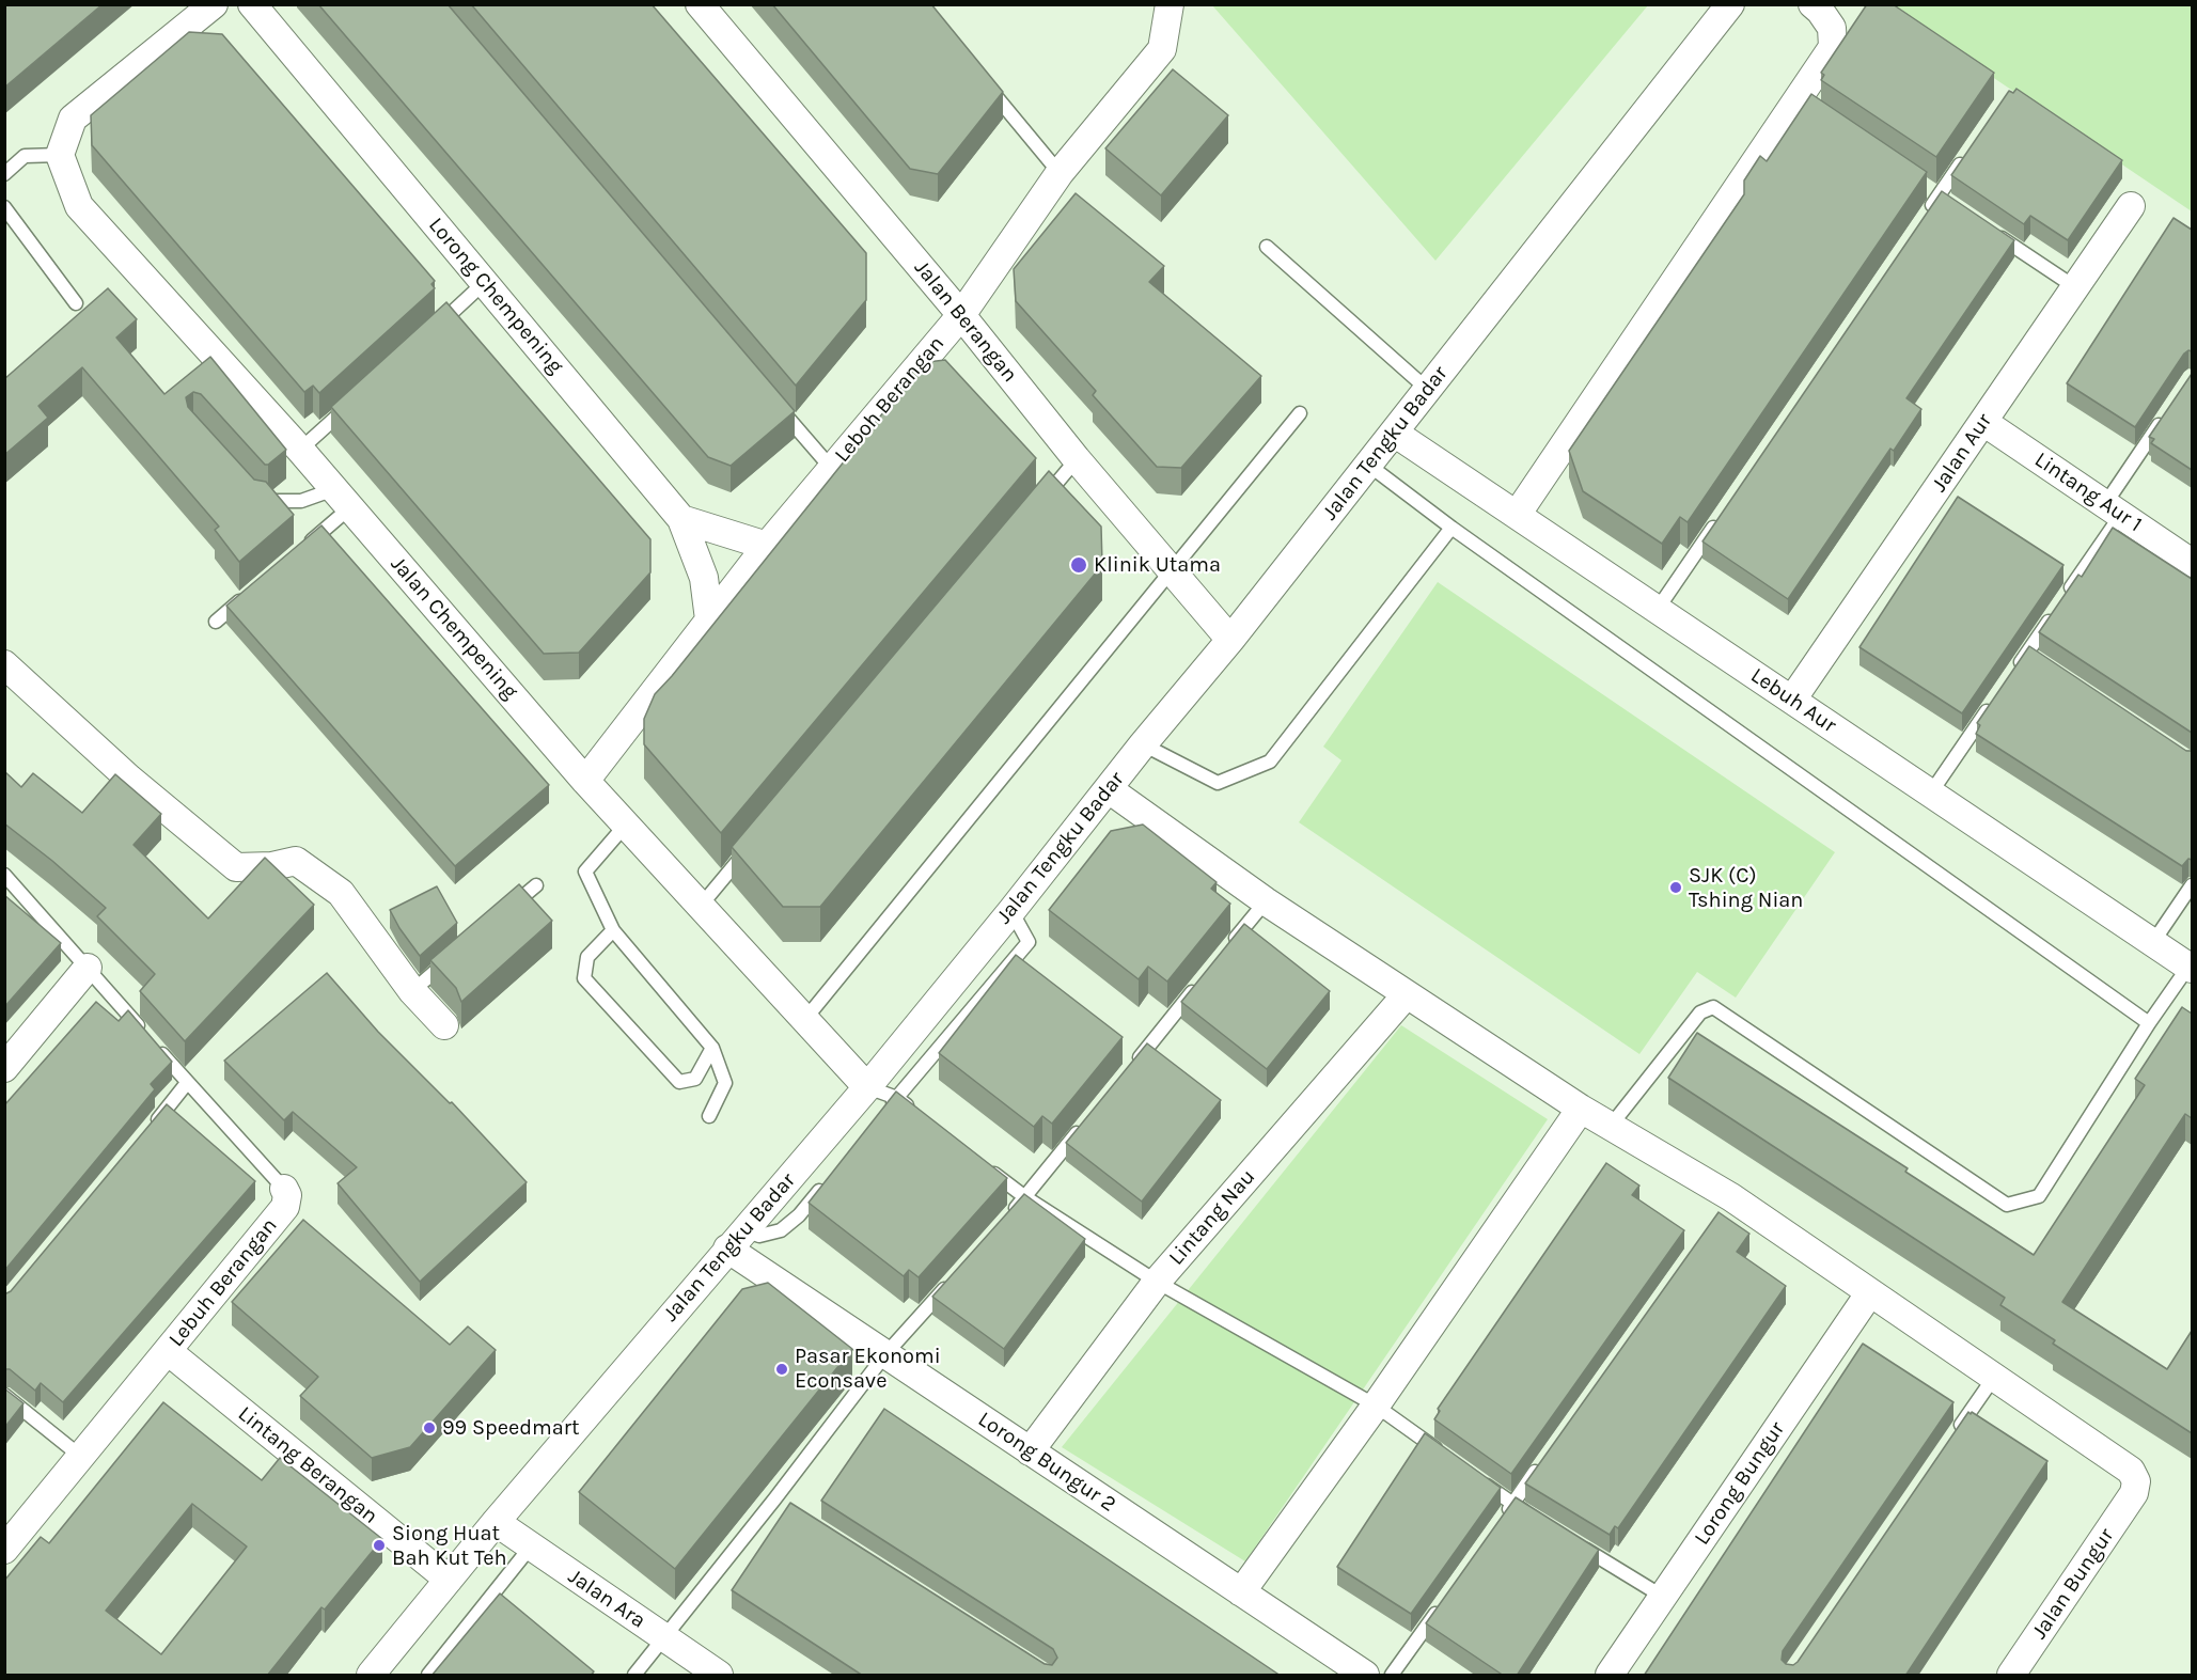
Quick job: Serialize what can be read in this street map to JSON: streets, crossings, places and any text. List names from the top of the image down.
{
  "streets": {
    "street": [
      "Lorong Chempening",
      "Jalan Berangan",
      "Leboh Berangan",
      "Jalan Tengku Badar",
      "Jalan Aur",
      "Lintang Aur 1",
      "Jalan Chempening",
      "Lebuh Aur",
      "Lintang Nau",
      "Lebuh Berangan",
      "Lorong Bungur 2",
      "Lintang Berangan",
      "Lorong Bungur",
      "Jalan Bungur",
      "Jalan Ara"
    ]
  },
  "crossings": [
    ["Jalan Berangan", "Leboh Berangan"],
    ["Jalan Berangan", "Jalan Tengku Badar"],
    ["Leboh Berangan", "Jalan Chempening"],
    ["Jalan Tengku Badar", "Jalan Chempening"],
    ["Jalan Tengku Badar", "Lebuh Aur"],
    ["Jalan Tengku Badar", "Lorong Bungur 2"],
    ["Jalan Tengku Badar", "Lintang Berangan"],
    ["Jalan Tengku Badar", "Jalan Ara"],
    ["Jalan Aur", "Lintang Aur 1"],
    ["Jalan Aur", "Lebuh Aur"],
    ["Lintang Nau", "Lorong Bungur 2"],
    ["Lebuh Berangan", "Lintang Berangan"]
  ],
  "places": [
    "Klinik Utama",
    "SJK (C) Tshing Nian",
    "Pasar Ekonomi Econsave",
    "99 Speedmart",
    "Siong Huat Bah Kut Teh"
  ]
}
